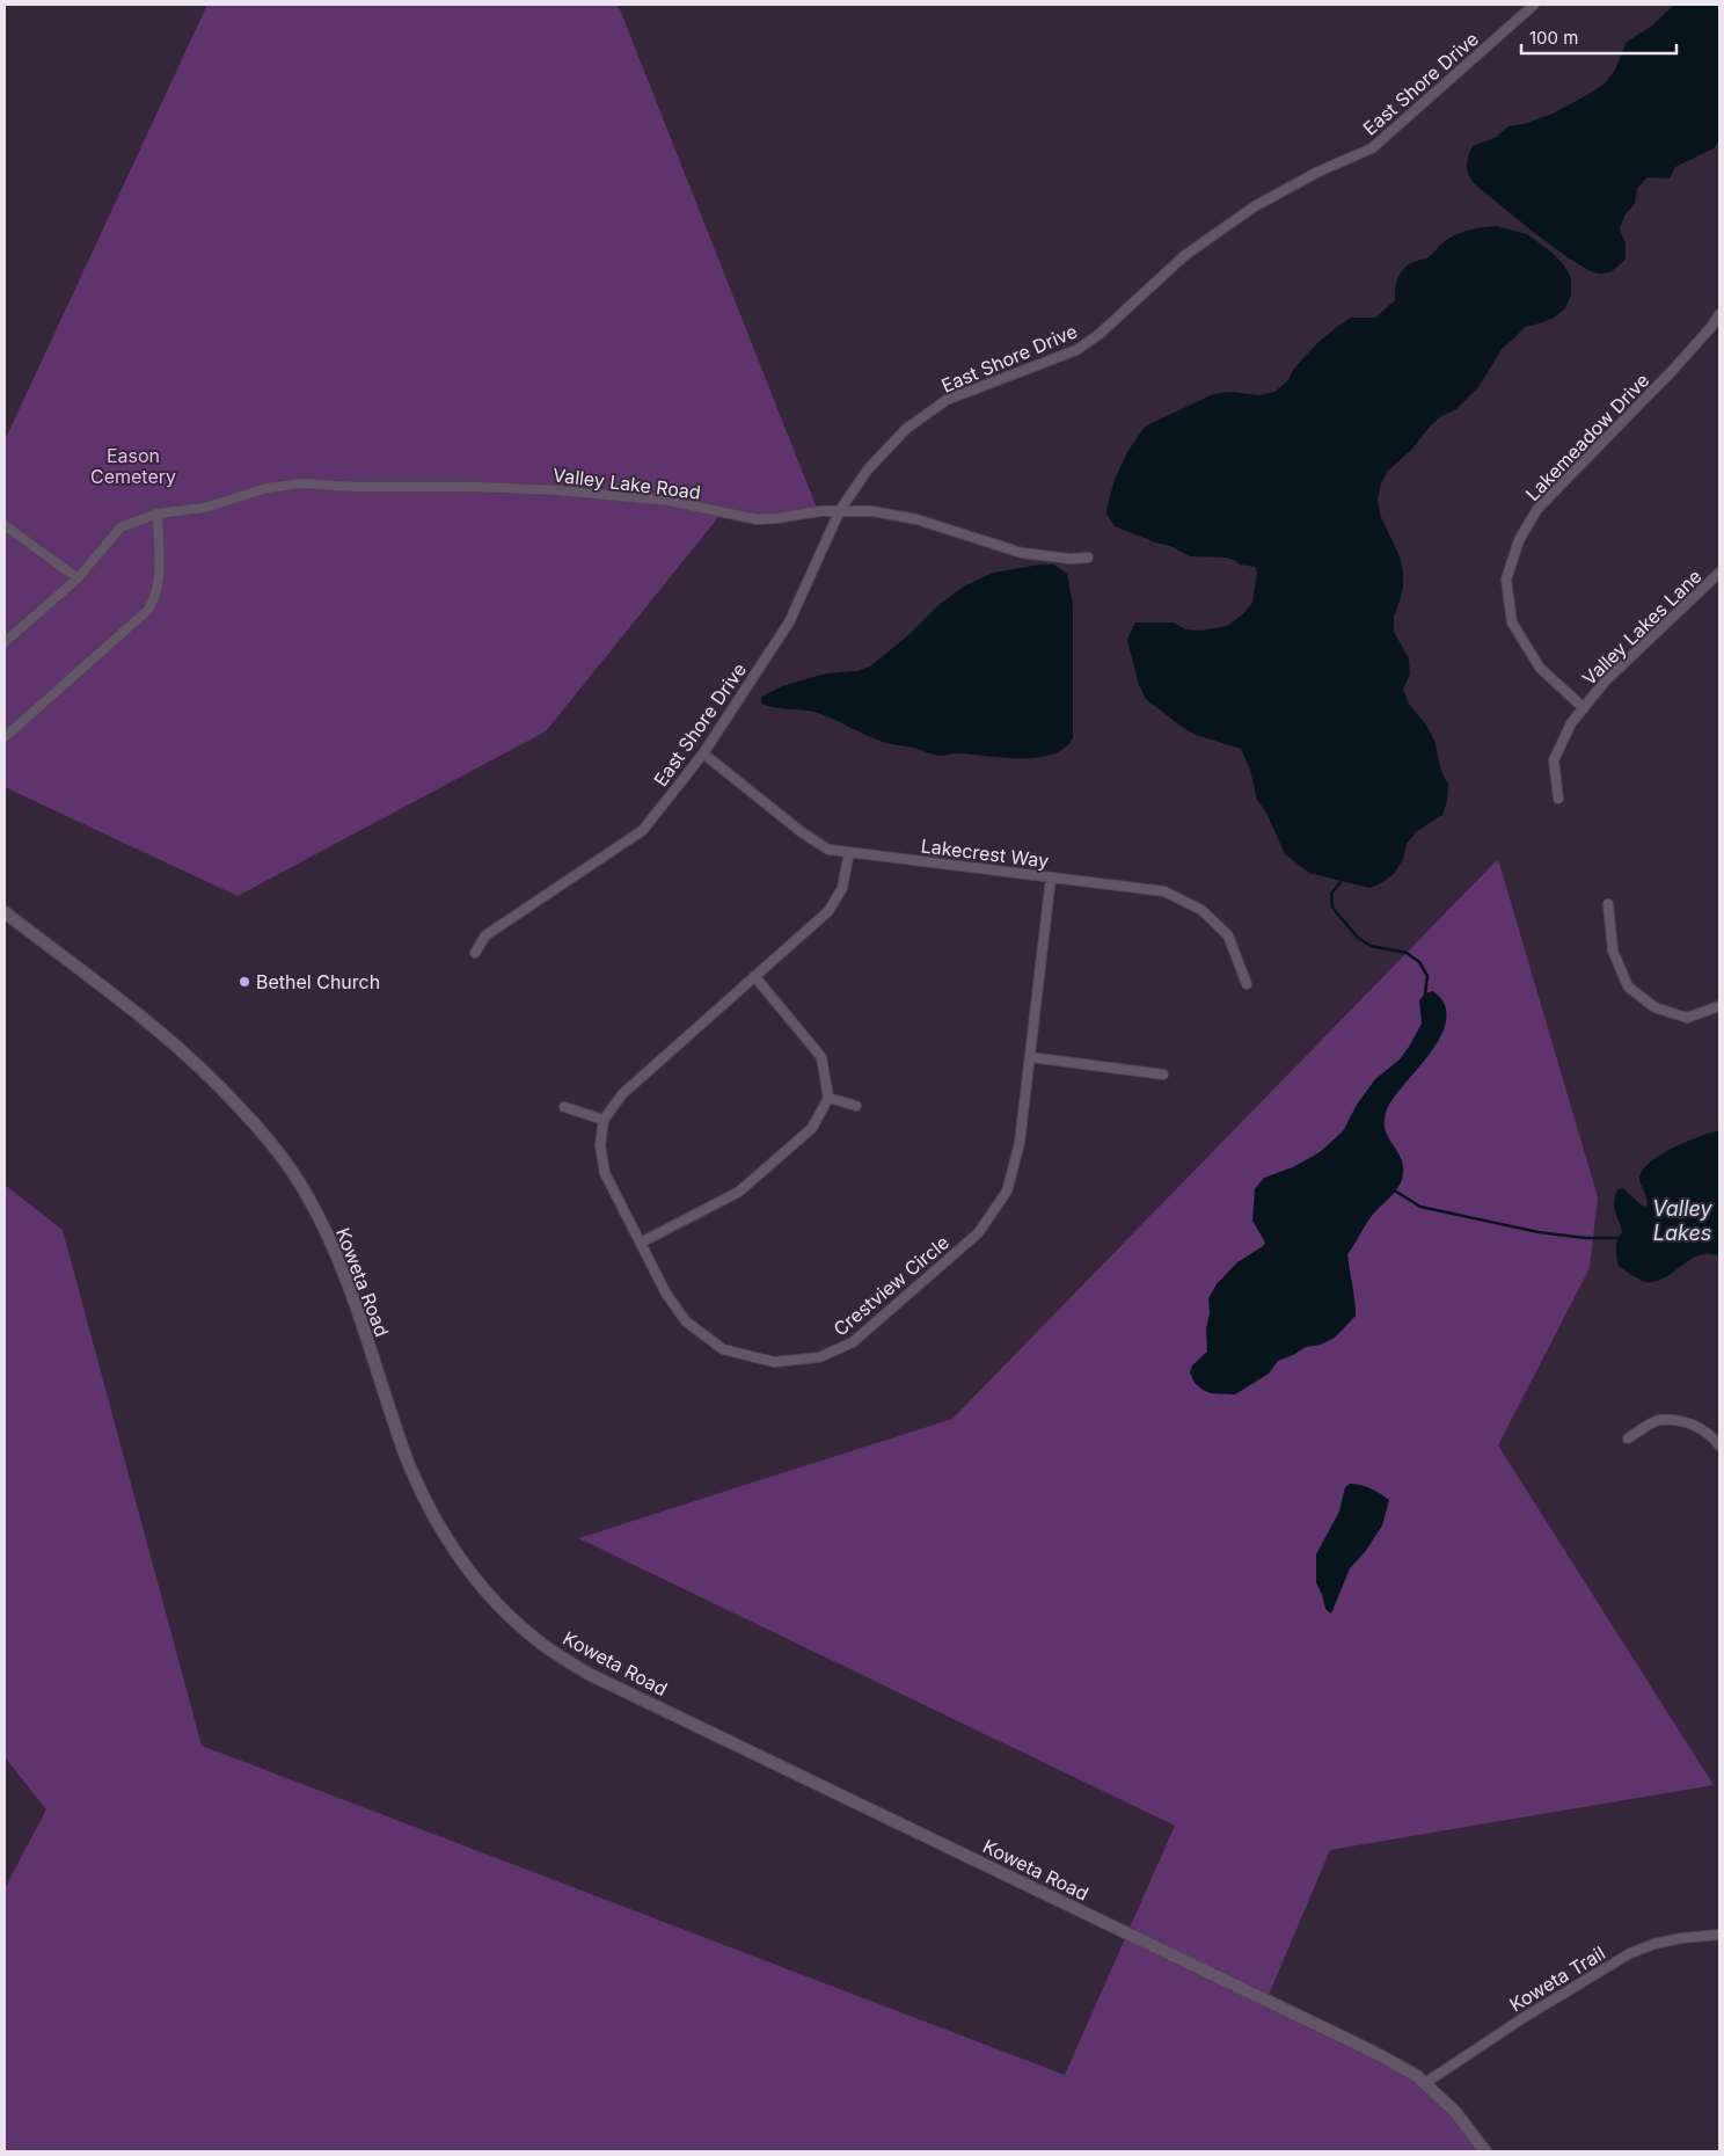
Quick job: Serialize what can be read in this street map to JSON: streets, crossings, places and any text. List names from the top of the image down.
{
  "streets": {
    "street": [
      "East Shore Drive",
      "Lakemeadow Drive",
      "Valley Lake Road",
      "Valley Lakes Lane",
      "Lakecrest Way",
      "Koweta Road",
      "Crestview Circle",
      "Koweta Trail"
    ]
  },
  "crossings": [
    ["East Shore Drive", "Valley Lake Road"],
    ["East Shore Drive", "Lakecrest Way"],
    ["Lakemeadow Drive", "Valley Lakes Lane"],
    ["Lakecrest Way", "Crestview Circle"],
    ["Koweta Road", "Koweta Trail"]
  ],
  "water": ["Valley Lakes"],
  "parks": ["Eason Cemetery"],
  "places": ["Bethel Church"],
  "scale_bar": "100 m"
}
